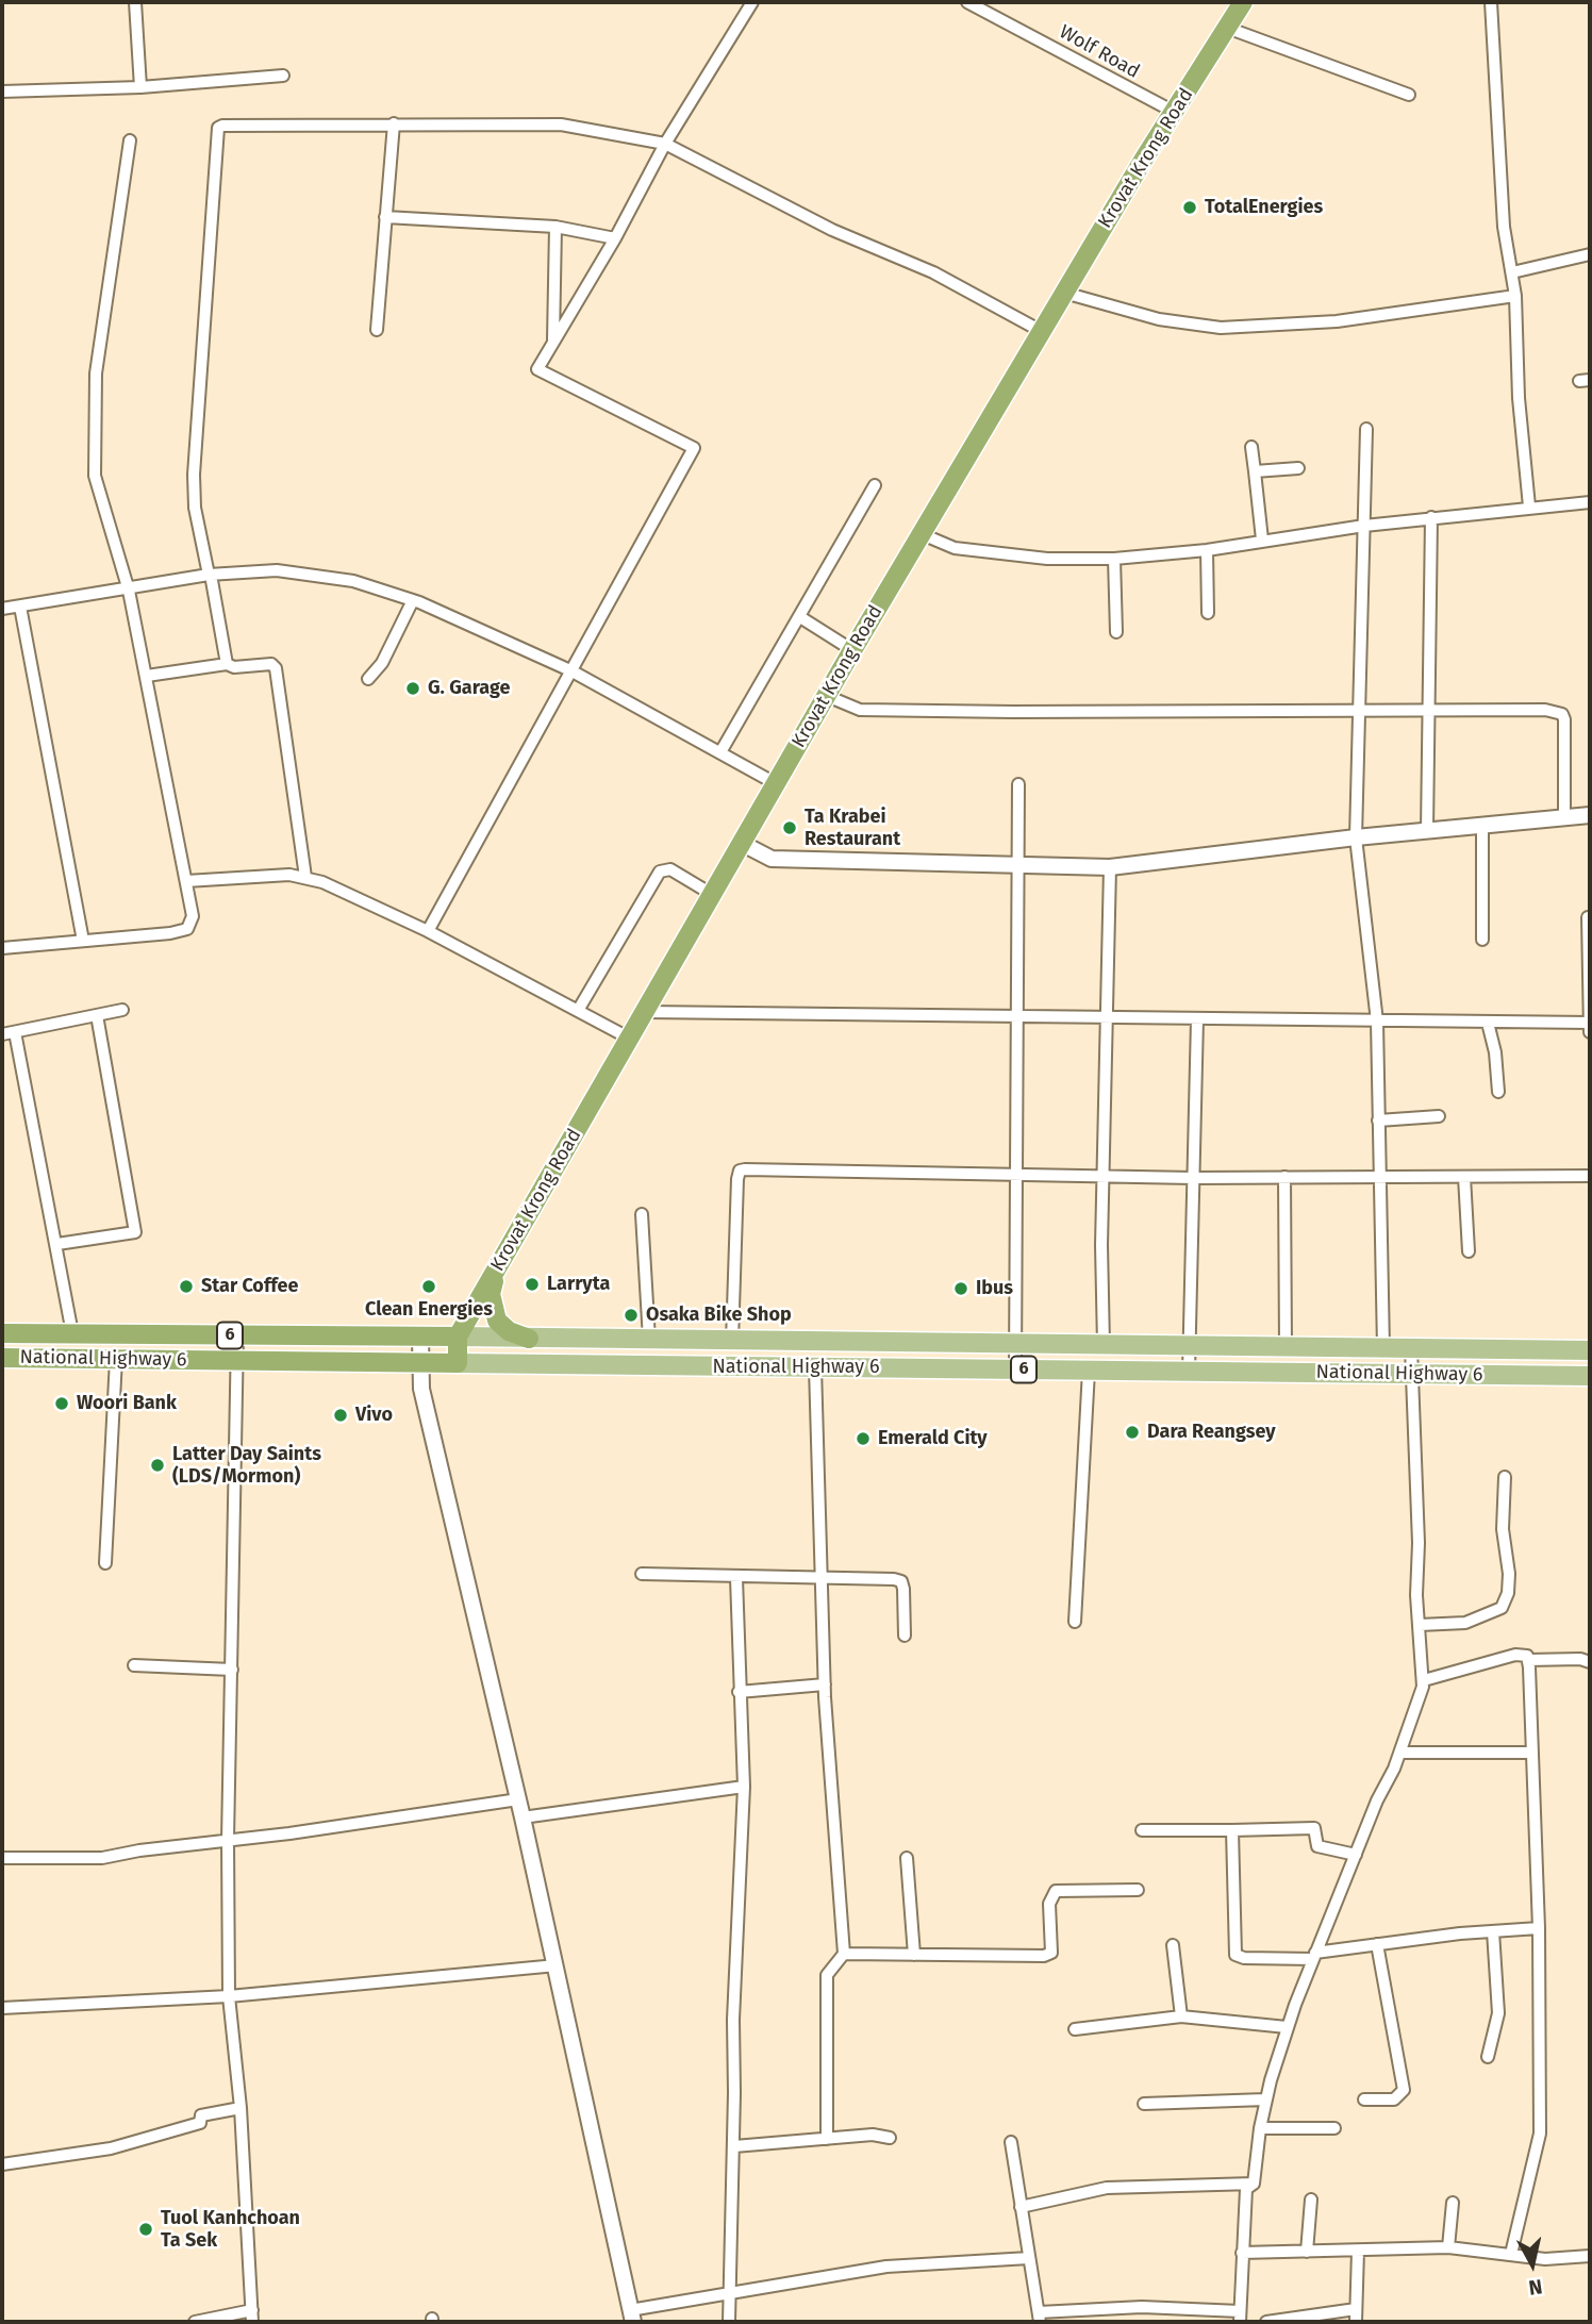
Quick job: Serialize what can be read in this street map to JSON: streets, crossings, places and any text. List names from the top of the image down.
{
  "streets": {
    "highway": ["Krovat Krong Road", "6", "National Highway 6"],
    "street": ["Wolf Road"]
  },
  "crossings": [
    ["Wolf Road", "Krovat Krong Road"],
    ["Krovat Krong Road", "National Highway 6"]
  ],
  "places": [
    "TotalEnergies",
    "G. Garage",
    "Ta Krabei Restaurant",
    "Larryta",
    "Star Coffee",
    "Clean Energies",
    "Ibus",
    "Osaka Bike Shop",
    "Woori Bank",
    "Vivo",
    "Dara Reangsey",
    "Emerald City",
    "Latter Day Saints (LDS/Mormon)",
    "Tuol Kanhchoan Ta Sek"
  ],
  "north": "bottom"
}
